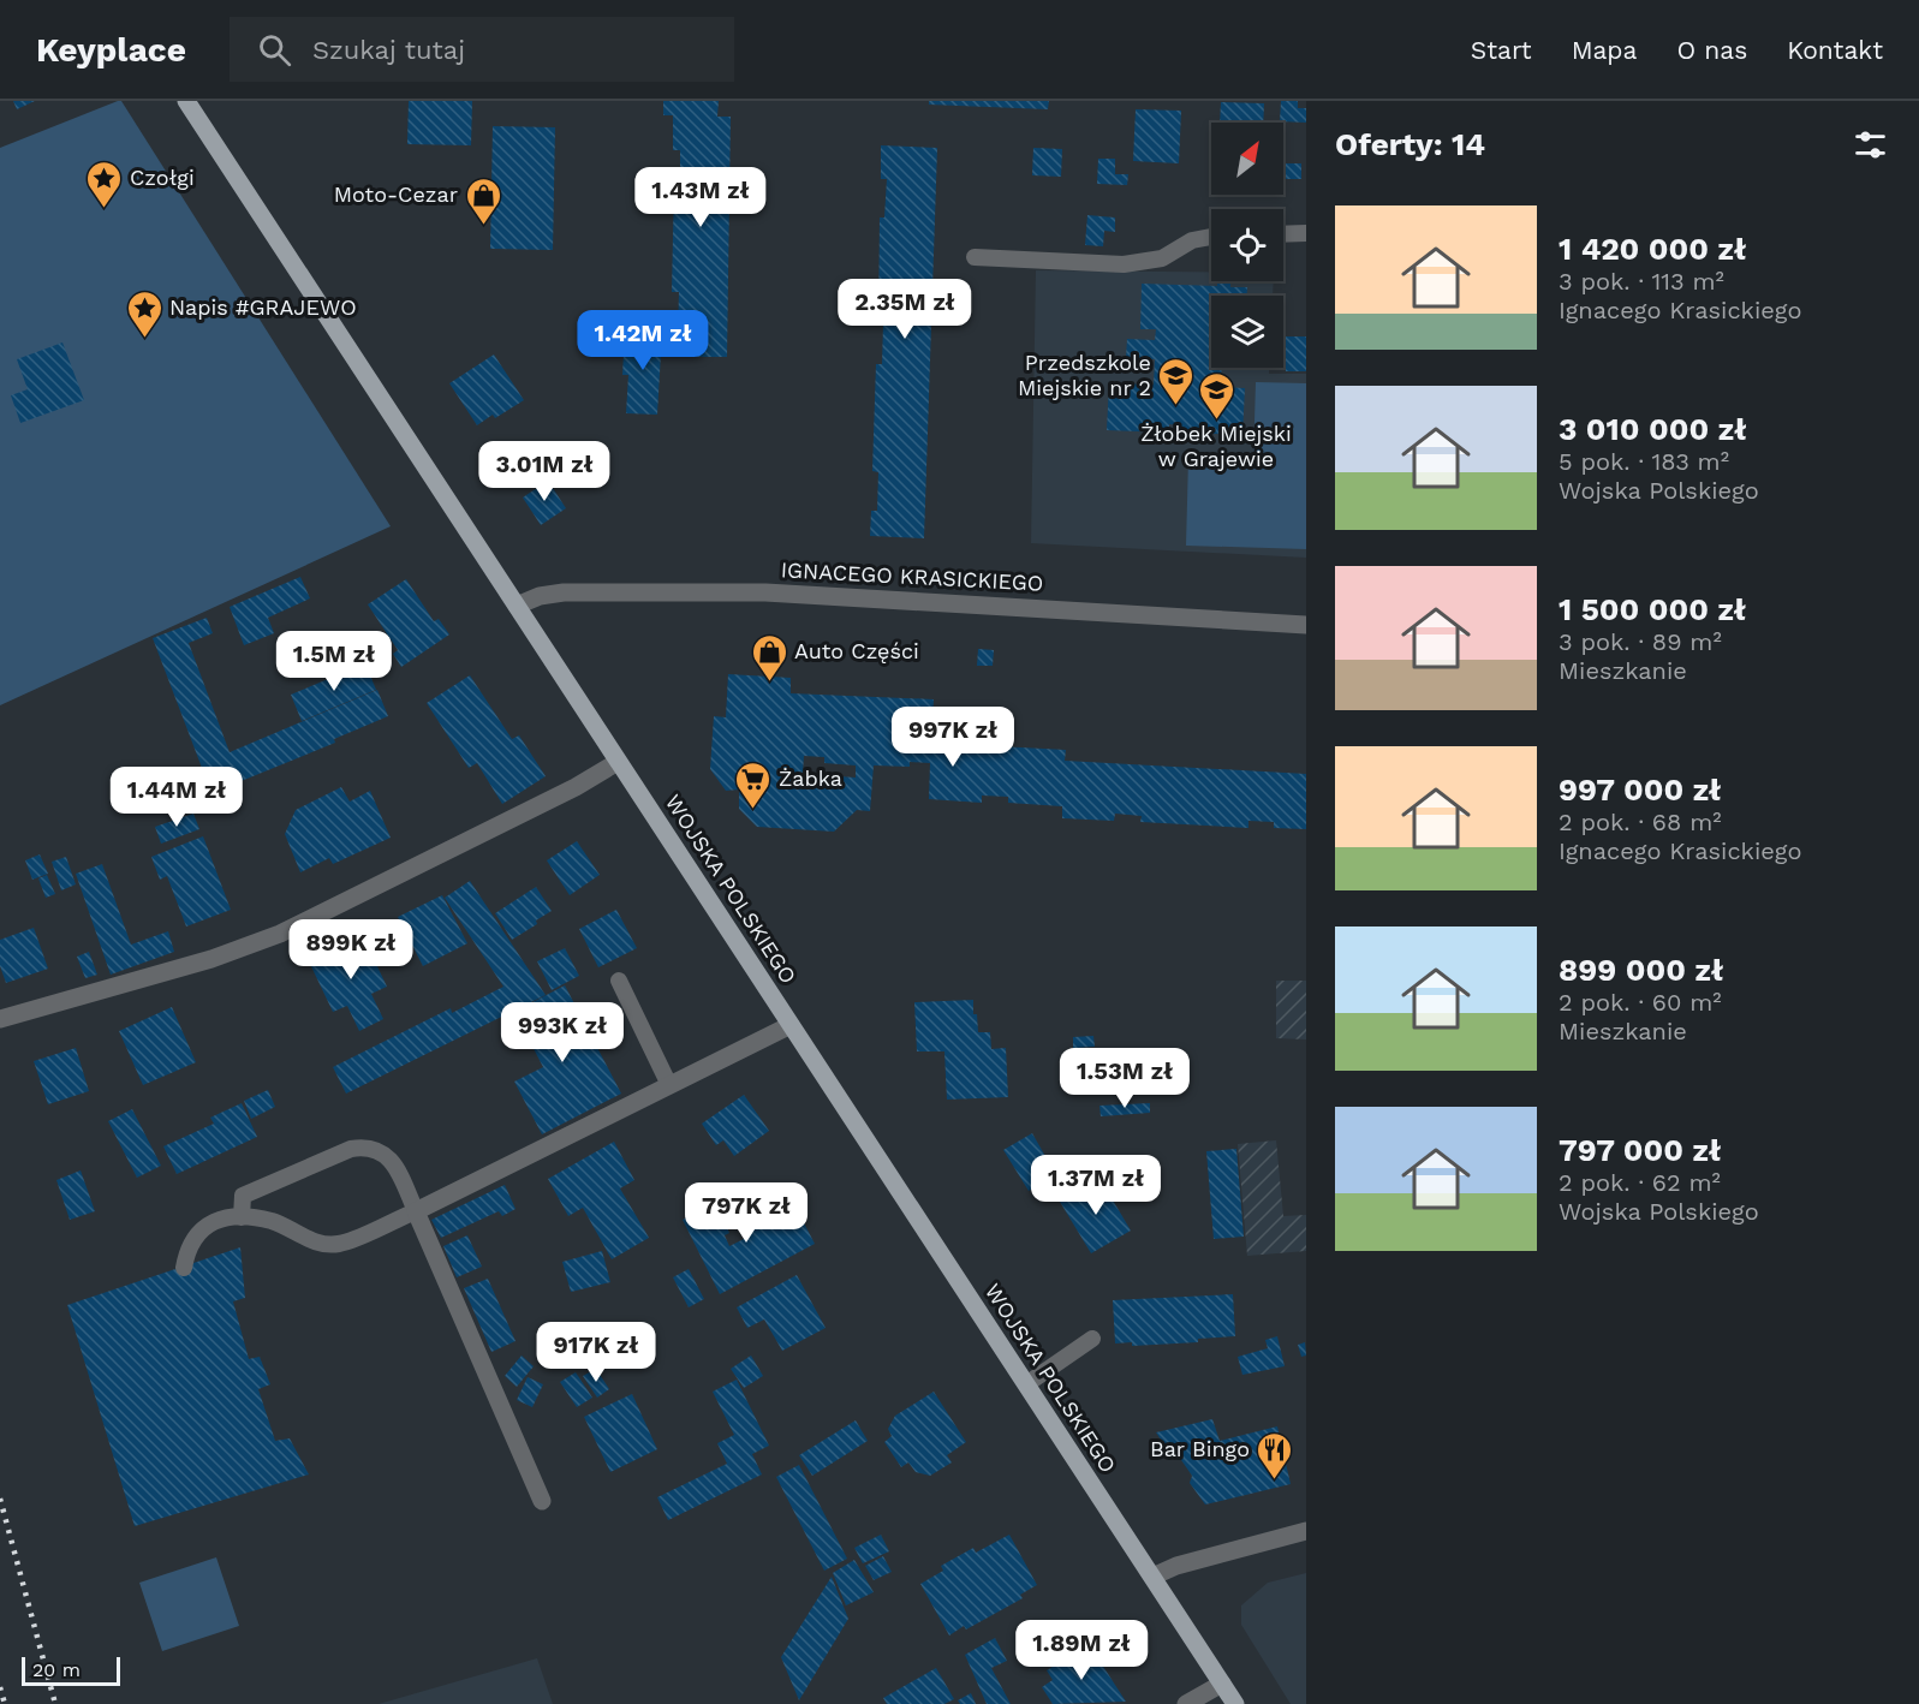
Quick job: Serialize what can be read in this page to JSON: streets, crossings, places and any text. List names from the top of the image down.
{
  "streets": {
    "main road": ["WOJSKA POLSKIEGO"],
    "street": ["IGNACEGO KRASICKIEGO"]
  },
  "crossings": [
    ["IGNACEGO KRASICKIEGO", "WOJSKA POLSKIEGO"]
  ],
  "places": {
    "place": ["Czołgi", "Napis #GRAJEWO"],
    "shop": ["Moto-Cezar", "Auto Części"],
    "school or university": ["Przedszkole Miejskie nr 2", "Żłobek Miejski w Grajewie"],
    "supermarket": ["Żabka"],
    "restaurant": ["Bar Bingo"]
  },
  "scale_bar": "20 m",
  "north": "top right",
  "page": {
    "header": "Keyplace",
    "search": "Szukaj tutaj",
    "nav": [
      "Start",
      "Mapa",
      "O nas",
      "Kontakt"
    ],
    "heading": "Oferty: 14",
    "price": [
      "1.43M zł",
      "2.35M zł",
      "1.42M zł",
      "3.01M zł",
      "1.5M zł",
      "997K zł",
      "1.44M zł",
      "899K zł",
      "993K zł",
      "1.53M zł",
      "1.37M zł",
      "797K zł",
      "917K zł",
      "1.89M zł"
    ],
    "list": [
      {
        "name": "1 420 000 zł",
        "note": "3 pok. · 113 m² · Ignacego Krasickiego"
      },
      {
        "name": "3 010 000 zł",
        "note": "5 pok. · 183 m² · Wojska Polskiego"
      },
      {
        "name": "1 500 000 zł",
        "note": "3 pok. · 89 m² · Mieszkanie"
      },
      {
        "name": "997 000 zł",
        "note": "2 pok. · 68 m² · Ignacego Krasickiego"
      },
      {
        "name": "899 000 zł",
        "note": "2 pok. · 60 m² · Mieszkanie"
      },
      {
        "name": "797 000 zł",
        "note": "2 pok. · 62 m² · Wojska Polskiego"
      }
    ],
    "scale": "20 m"
  }
}
